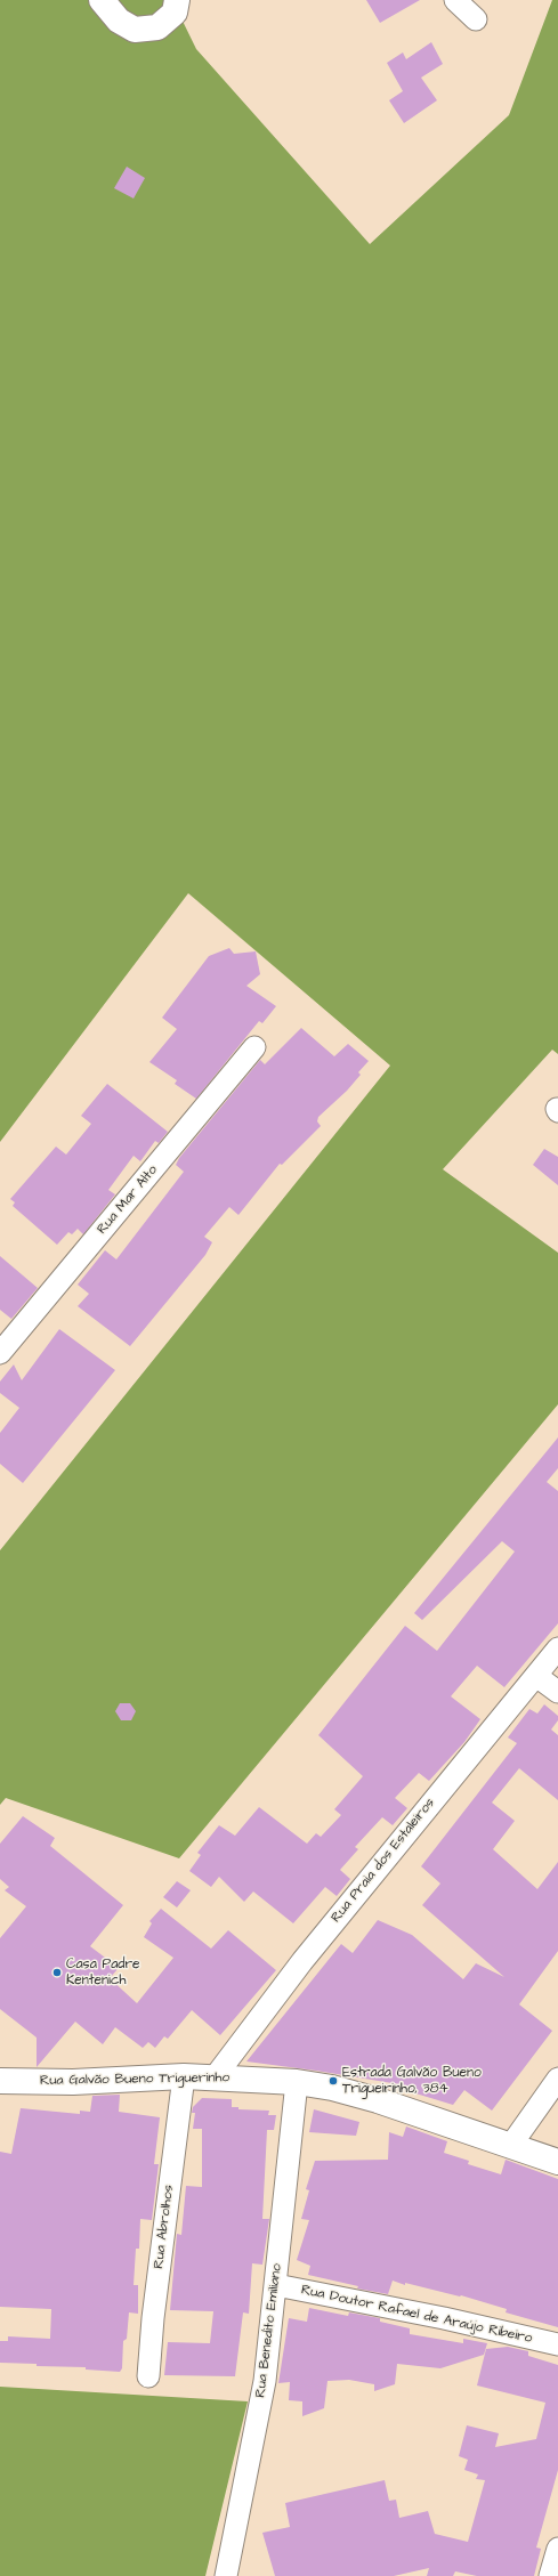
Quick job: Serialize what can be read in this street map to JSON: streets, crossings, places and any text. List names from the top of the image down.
{
  "streets": {
    "street": [
      "Rua Mar Alto",
      "Rua Praia dos Estaleiros",
      "Rua Galvão Bueno Triguerinho",
      "Rua Abrolhos",
      "Rua Doutor Rafael de Araújo Ribeiro",
      "Rua Benedito Emiliano"
    ]
  },
  "crossings": [
    ["Rua Praia dos Estaleiros", "Rua Galvão Bueno Triguerinho"],
    ["Rua Galvão Bueno Triguerinho", "Rua Abrolhos"],
    ["Rua Galvão Bueno Triguerinho", "Rua Benedito Emiliano"],
    ["Rua Doutor Rafael de Araújo Ribeiro", "Rua Benedito Emiliano"]
  ],
  "places": ["Casa Padre Kentenich", "Estrada Galvão Bueno Trigueirinho, 384"]
}
